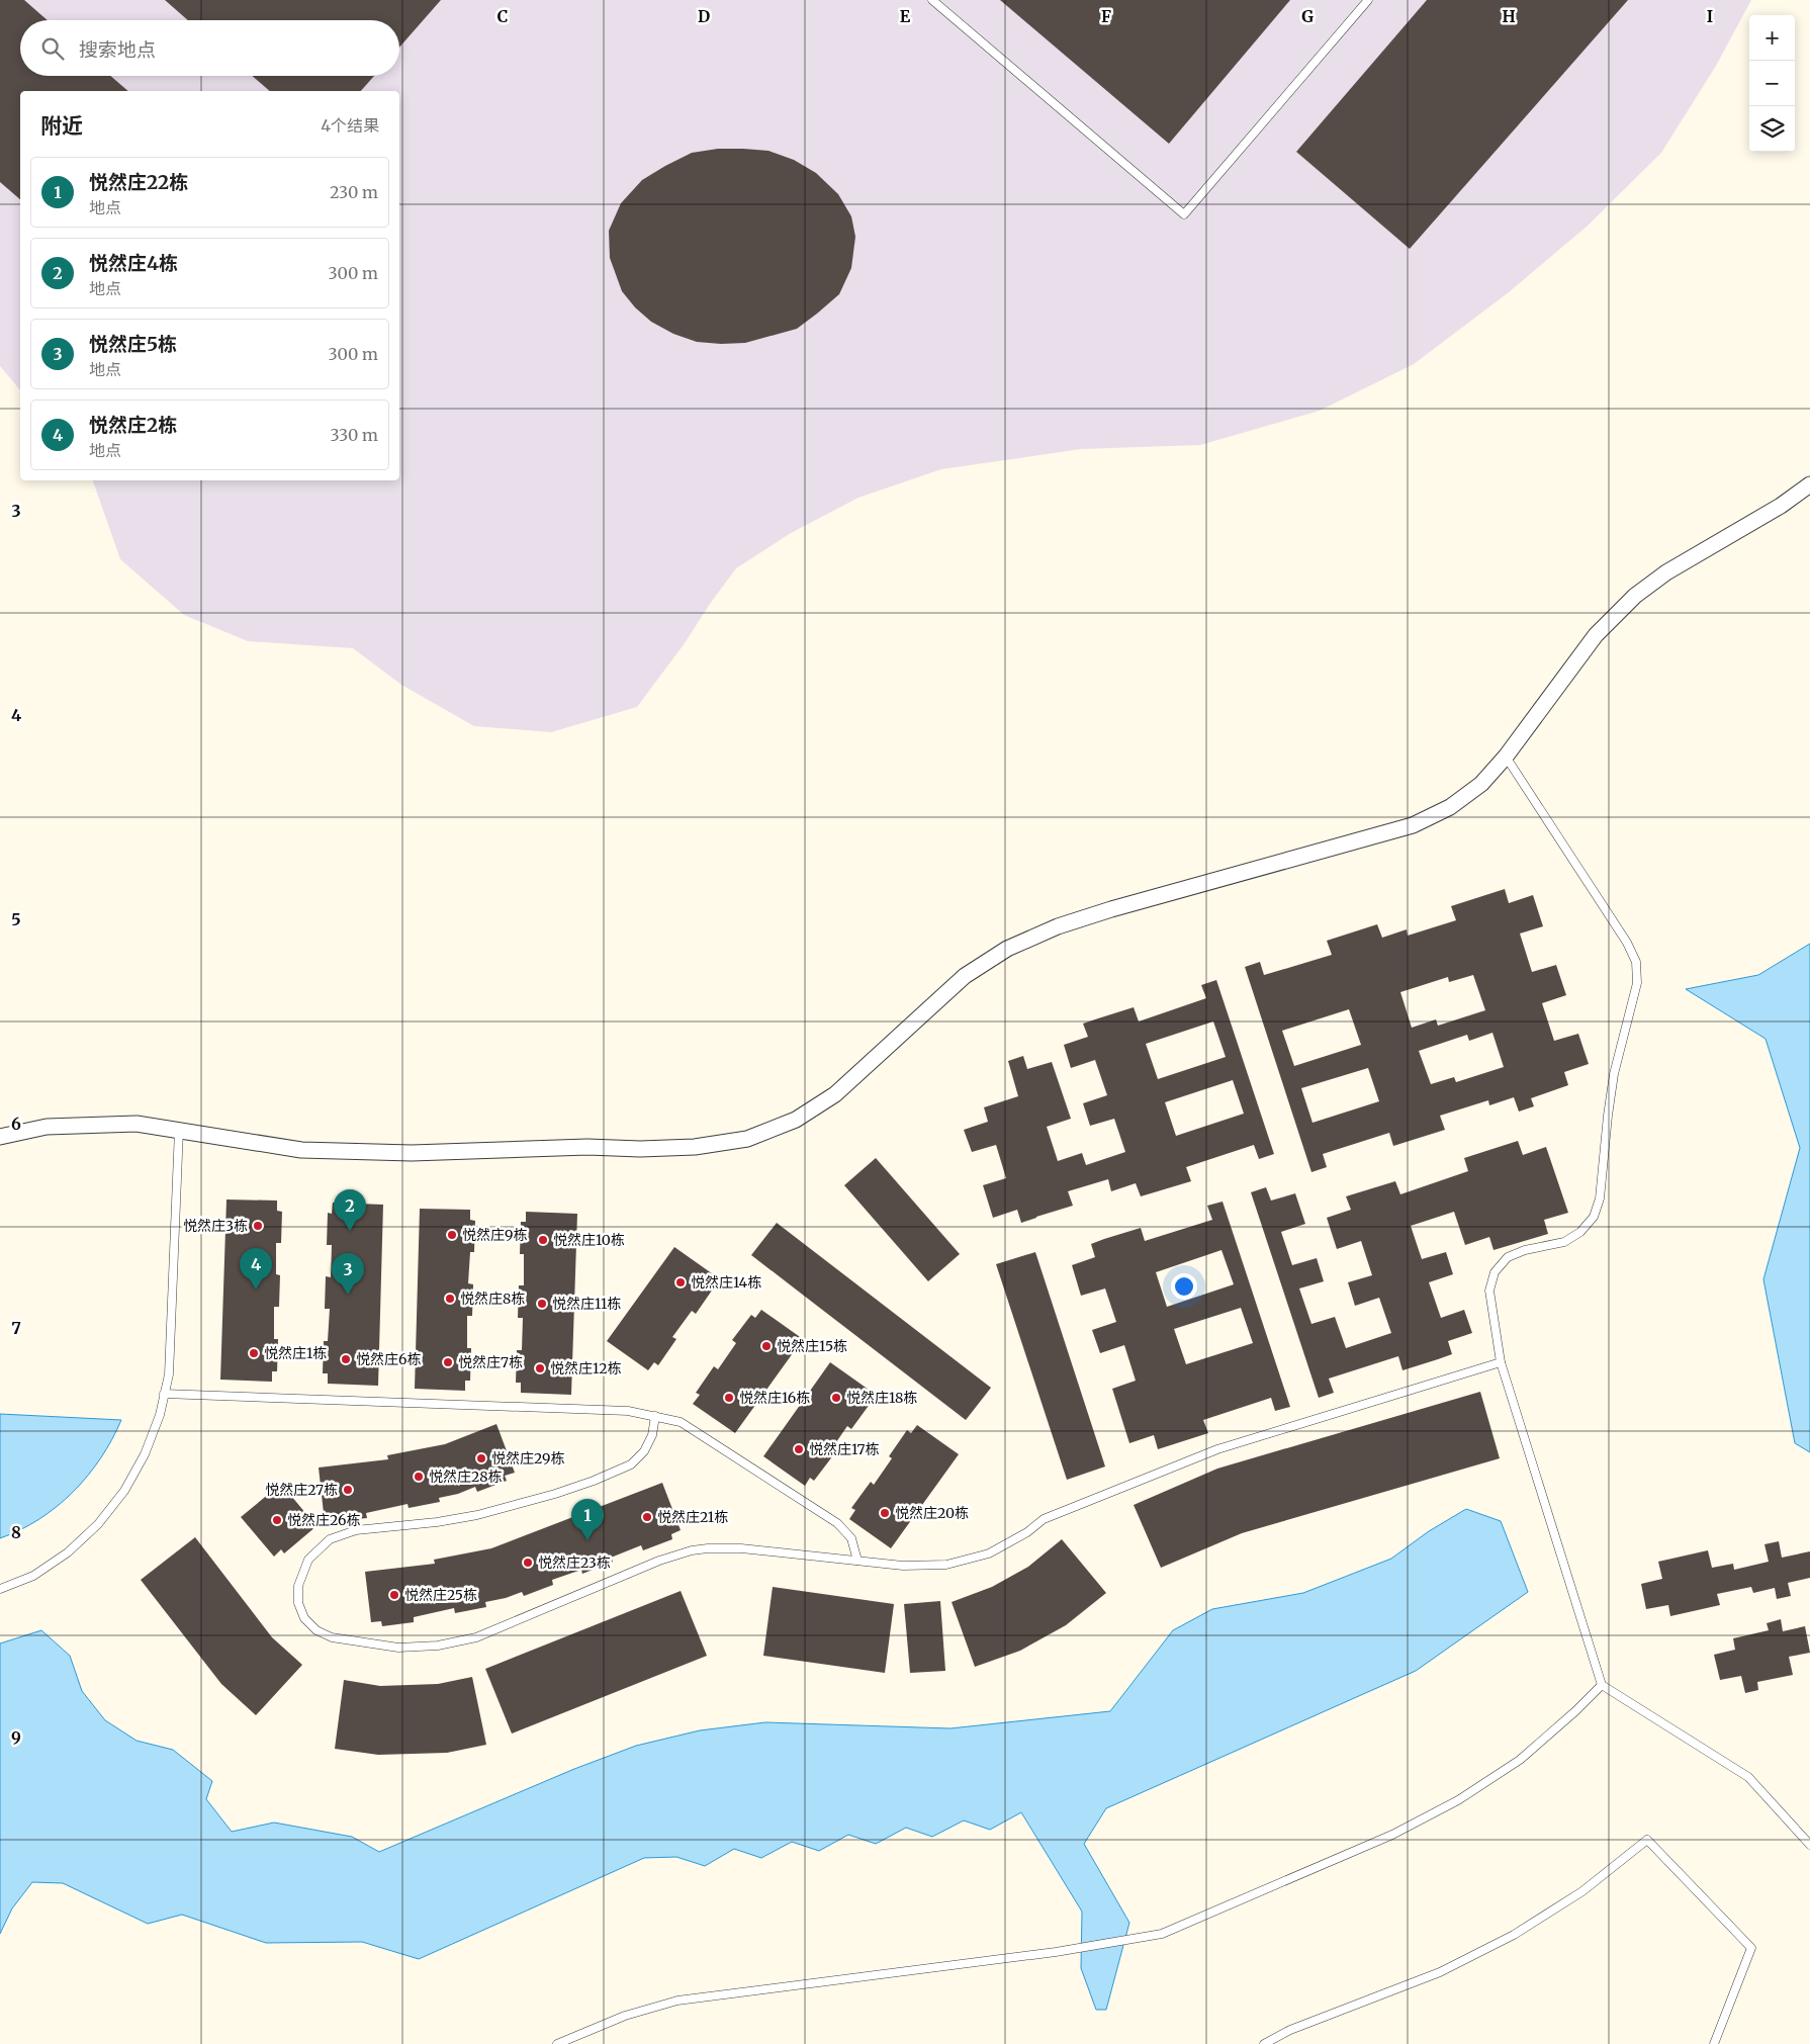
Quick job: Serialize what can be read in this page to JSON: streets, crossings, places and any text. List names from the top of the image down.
{
  "places": [
    "悦然庄3栋",
    "悦然庄9栋",
    "悦然庄10栋",
    "悦然庄14栋",
    "悦然庄8栋",
    "悦然庄11栋",
    "悦然庄15栋",
    "悦然庄1栋",
    "悦然庄6栋",
    "悦然庄7栋",
    "悦然庄12栋",
    "悦然庄16栋",
    "悦然庄18栋",
    "悦然庄17栋",
    "悦然庄29栋",
    "悦然庄28栋",
    "悦然庄27栋",
    "悦然庄20栋",
    "悦然庄21栋",
    "悦然庄26栋",
    "悦然庄23栋",
    "悦然庄25栋"
  ],
  "page": {
    "map_buttons": ["+", "−"],
    "search": "搜索地点",
    "heading": ["附近", "4个结果"],
    "list": [
      {
        "mark": "1",
        "name": "悦然庄22栋",
        "note": "地点",
        "value": "230 m"
      },
      {
        "mark": "2",
        "name": "悦然庄4栋",
        "note": "地点",
        "value": "300 m"
      },
      {
        "mark": "3",
        "name": "悦然庄5栋",
        "note": "地点",
        "value": "300 m"
      },
      {
        "mark": "4",
        "name": "悦然庄2栋",
        "note": "地点",
        "value": "330 m"
      }
    ],
    "pins": [
      "2",
      "4",
      "3",
      "1"
    ]
  },
  "grid": {
    "columns": [
      "C",
      "D",
      "E",
      "F",
      "G",
      "H",
      "I"
    ],
    "rows": [
      "3",
      "4",
      "5",
      "6",
      "7",
      "8",
      "9"
    ]
  }
}
